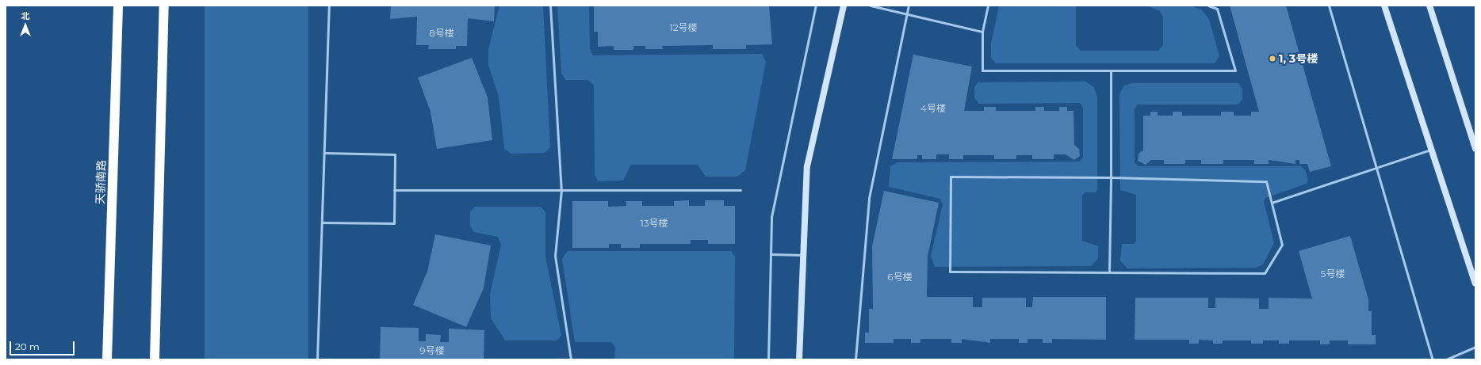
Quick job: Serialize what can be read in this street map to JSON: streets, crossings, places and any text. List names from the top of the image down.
{
  "streets": {
    "highway": ["天骄南路"]
  },
  "places": ["1, 3号楼"],
  "house_numbers": [
    "12号楼",
    "8号楼",
    "4号楼",
    "13号楼",
    "5号楼",
    "6号楼",
    "9号楼"
  ],
  "scale_bar": "20 m",
  "north": "top"
}
